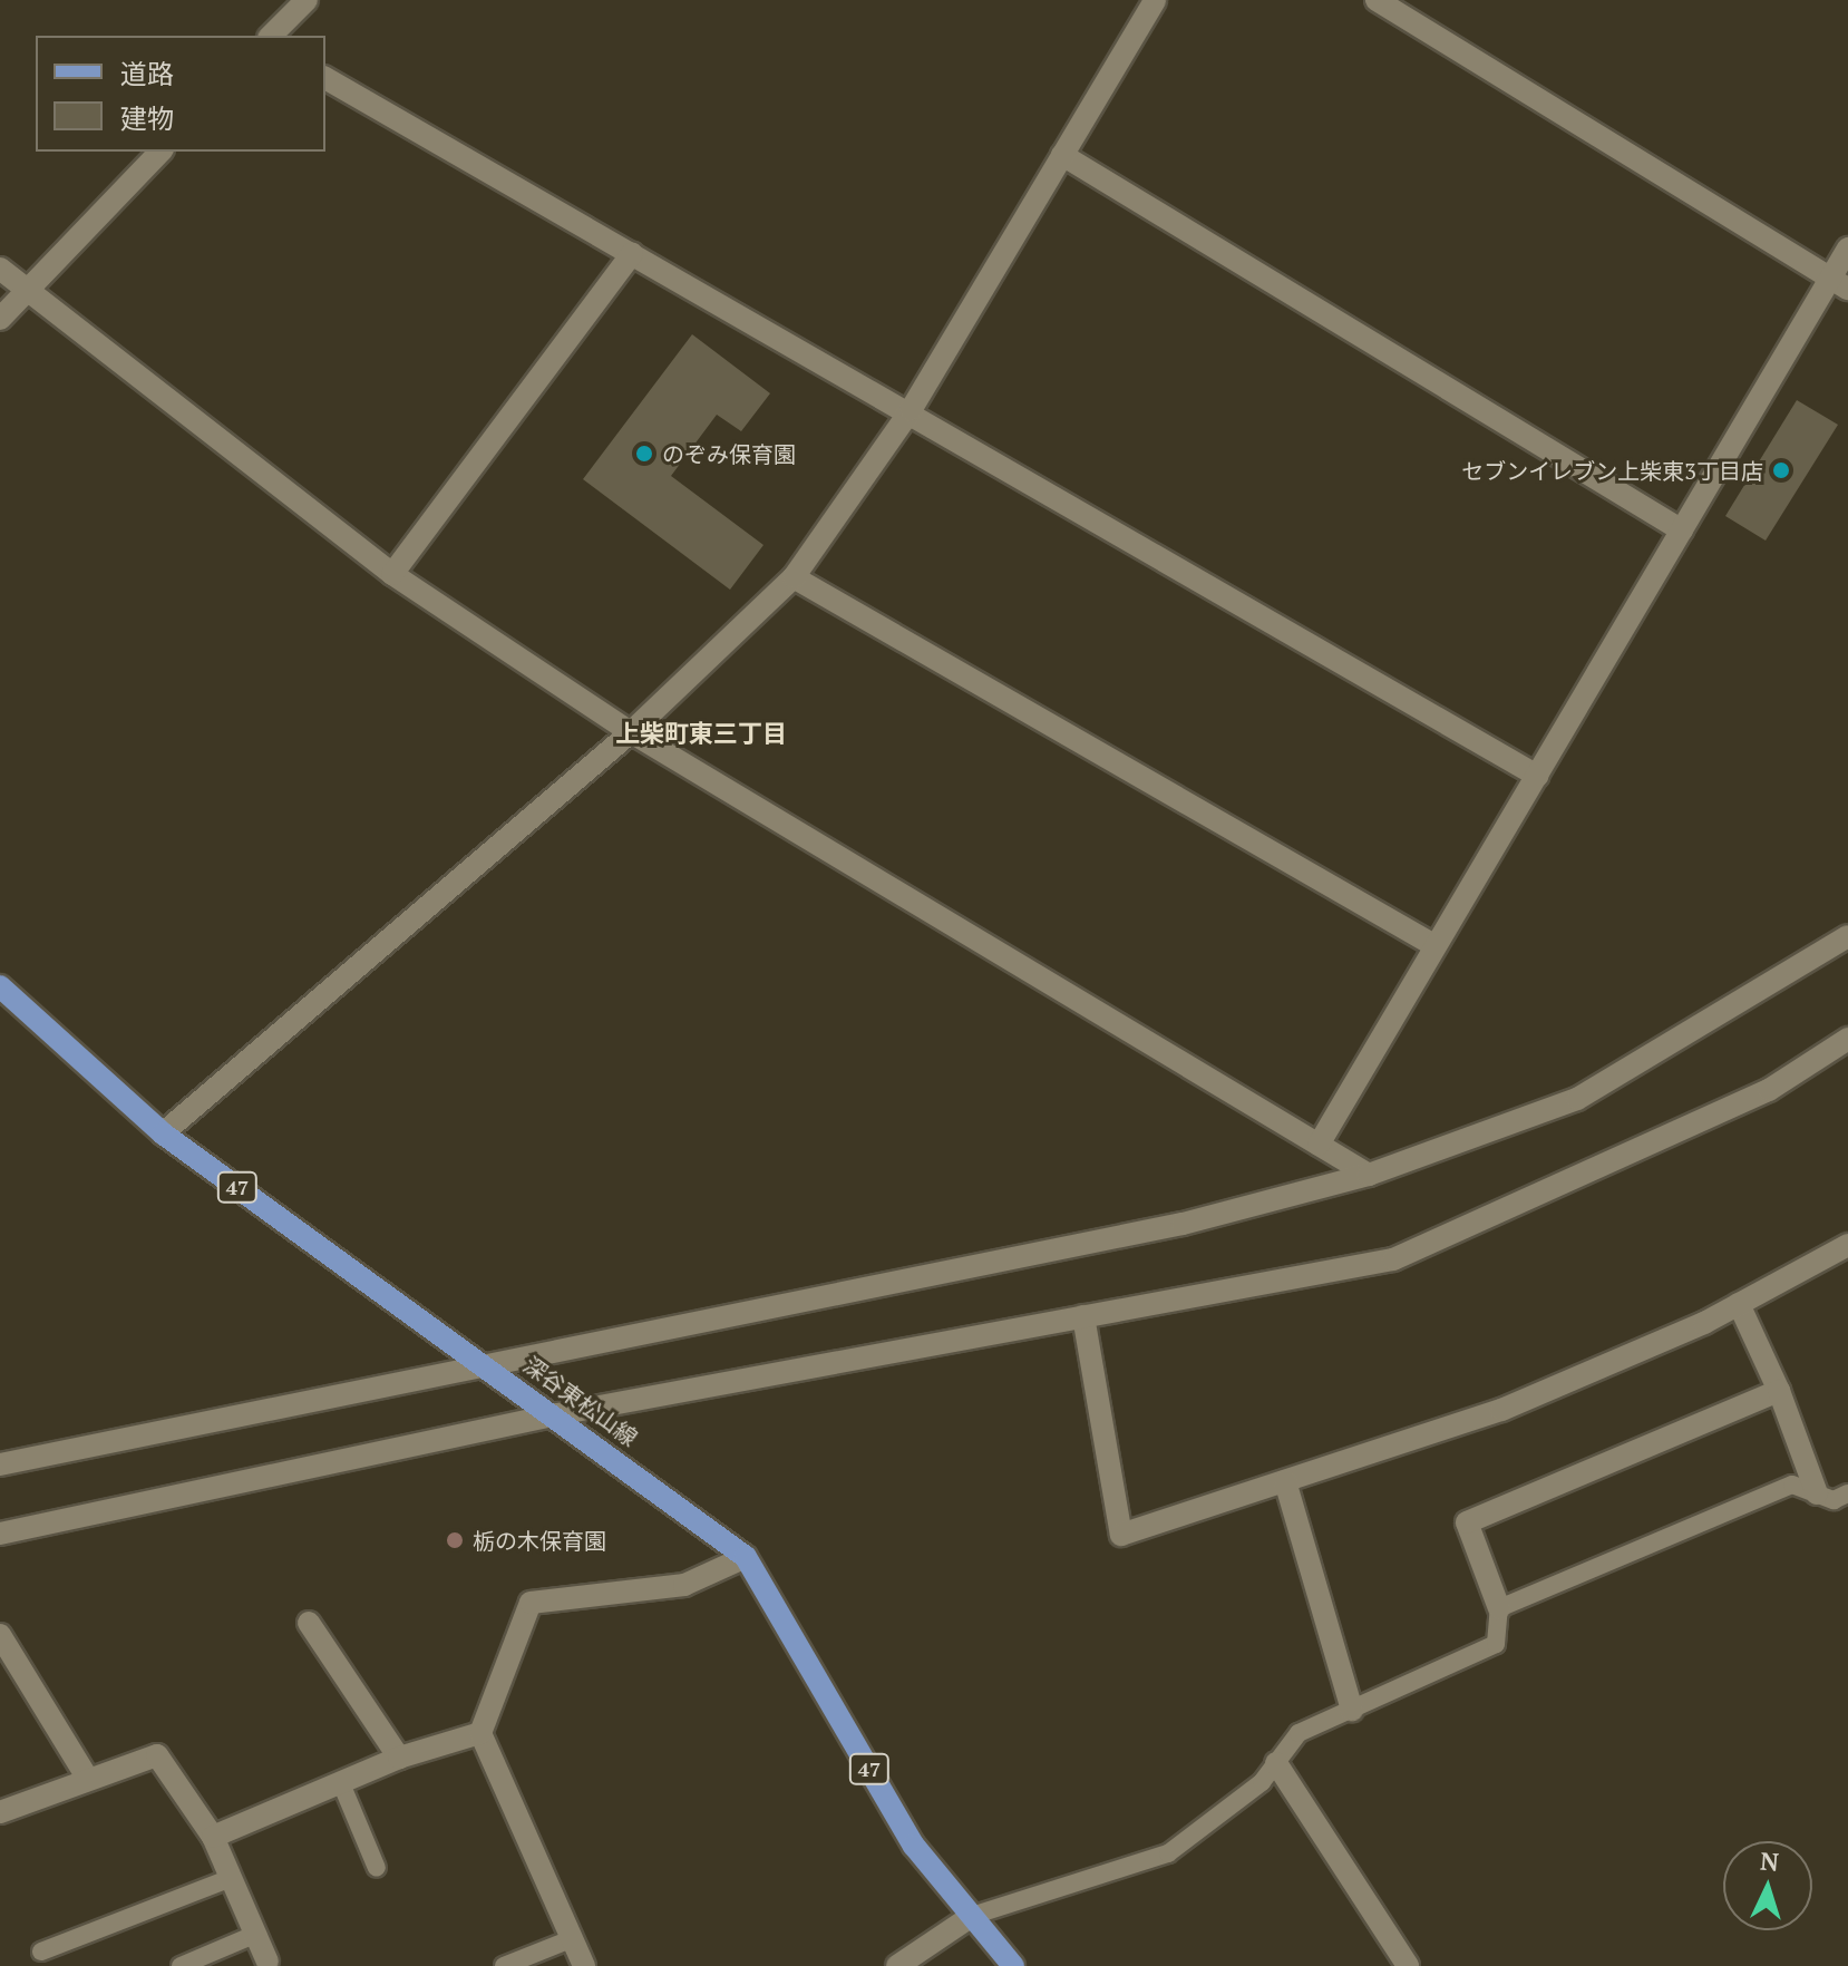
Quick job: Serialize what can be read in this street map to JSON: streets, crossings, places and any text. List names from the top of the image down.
{
  "streets": {
    "main road": ["47", "深谷東松山線"]
  },
  "districts": ["上柴町東三丁目"],
  "places": ["のぞみ保育園", "セブンイレブン上柴東3丁目店", "栃の木保育園"],
  "legend": ["道路", "建物"],
  "north": "top"
}
